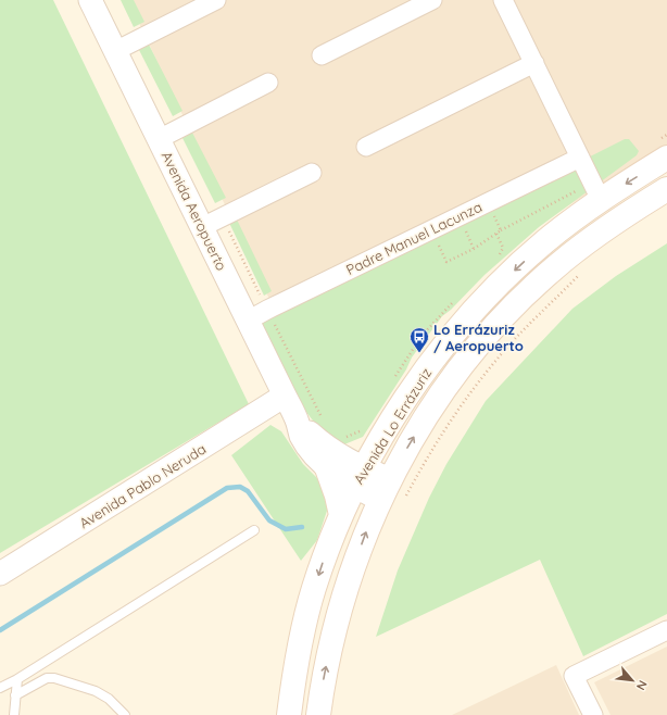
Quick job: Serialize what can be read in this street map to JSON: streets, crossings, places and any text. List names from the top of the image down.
{
  "streets": {
    "main road": ["Avenida Lo Errázuriz"],
    "street": ["Avenida Aeropuerto", "Padre Manuel Lacunza", "Avenida Pablo Neruda"]
  },
  "crossings": [
    ["Avenida Aeropuerto", "Padre Manuel Lacunza"],
    ["Avenida Aeropuerto", "Avenida Lo Errázuriz"],
    ["Avenida Aeropuerto", "Avenida Pablo Neruda"]
  ],
  "places": {
    "bus stop": ["Lo Errázuriz / Aeropuerto"]
  },
  "north": "bottom right"
}
